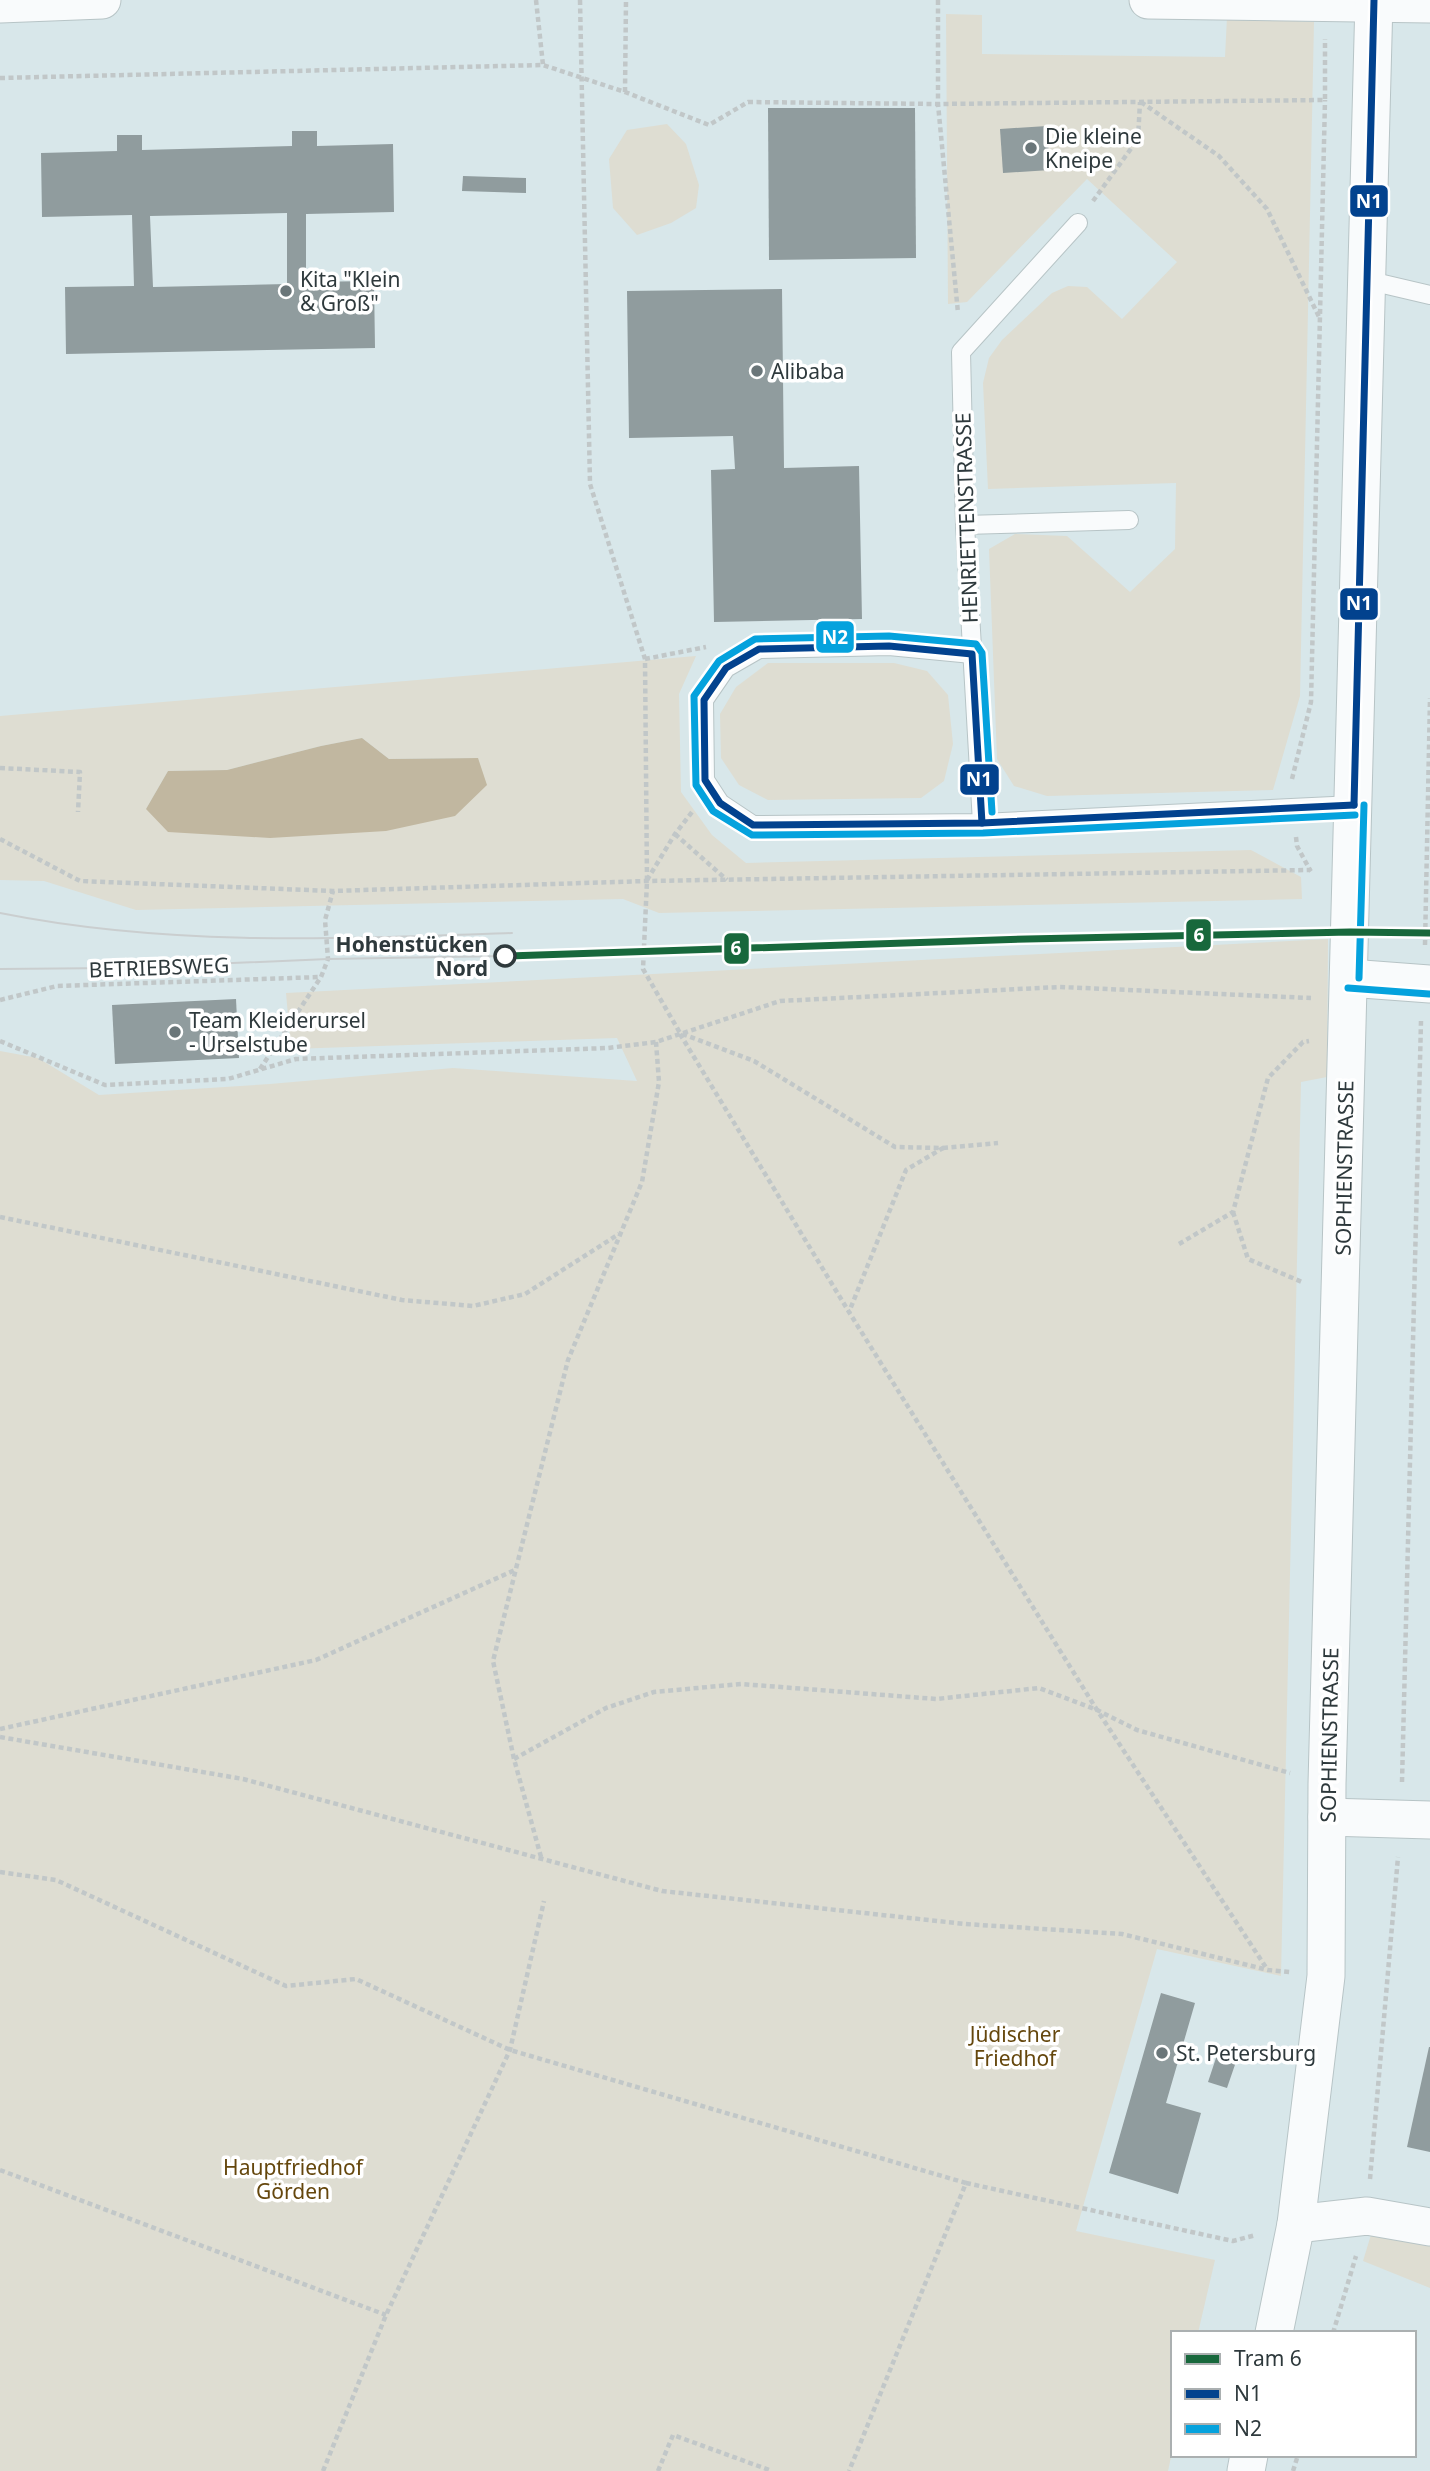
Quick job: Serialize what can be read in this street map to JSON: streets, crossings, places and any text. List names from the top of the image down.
{
  "streets": {
    "street": ["SOPHIENSTRASSE"],
    "lane": ["HENRIETTENSTRASSE"],
    "path": ["BETRIEBSWEG"]
  },
  "parks": ["Jüdischer Friedhof", "Hauptfriedhof Görden"],
  "places": [
    "Die kleine Kneipe",
    "Kita \"Klein & Groß\"",
    "Alibaba",
    "Hohenstücken Nord",
    "Team Kleiderursel - Urselstube",
    "St. Petersburg"
  ],
  "lines": ["transit line N1", "transit line N2", "tram line 6"],
  "legend": ["Tram 6", "N1", "N2"]
}
